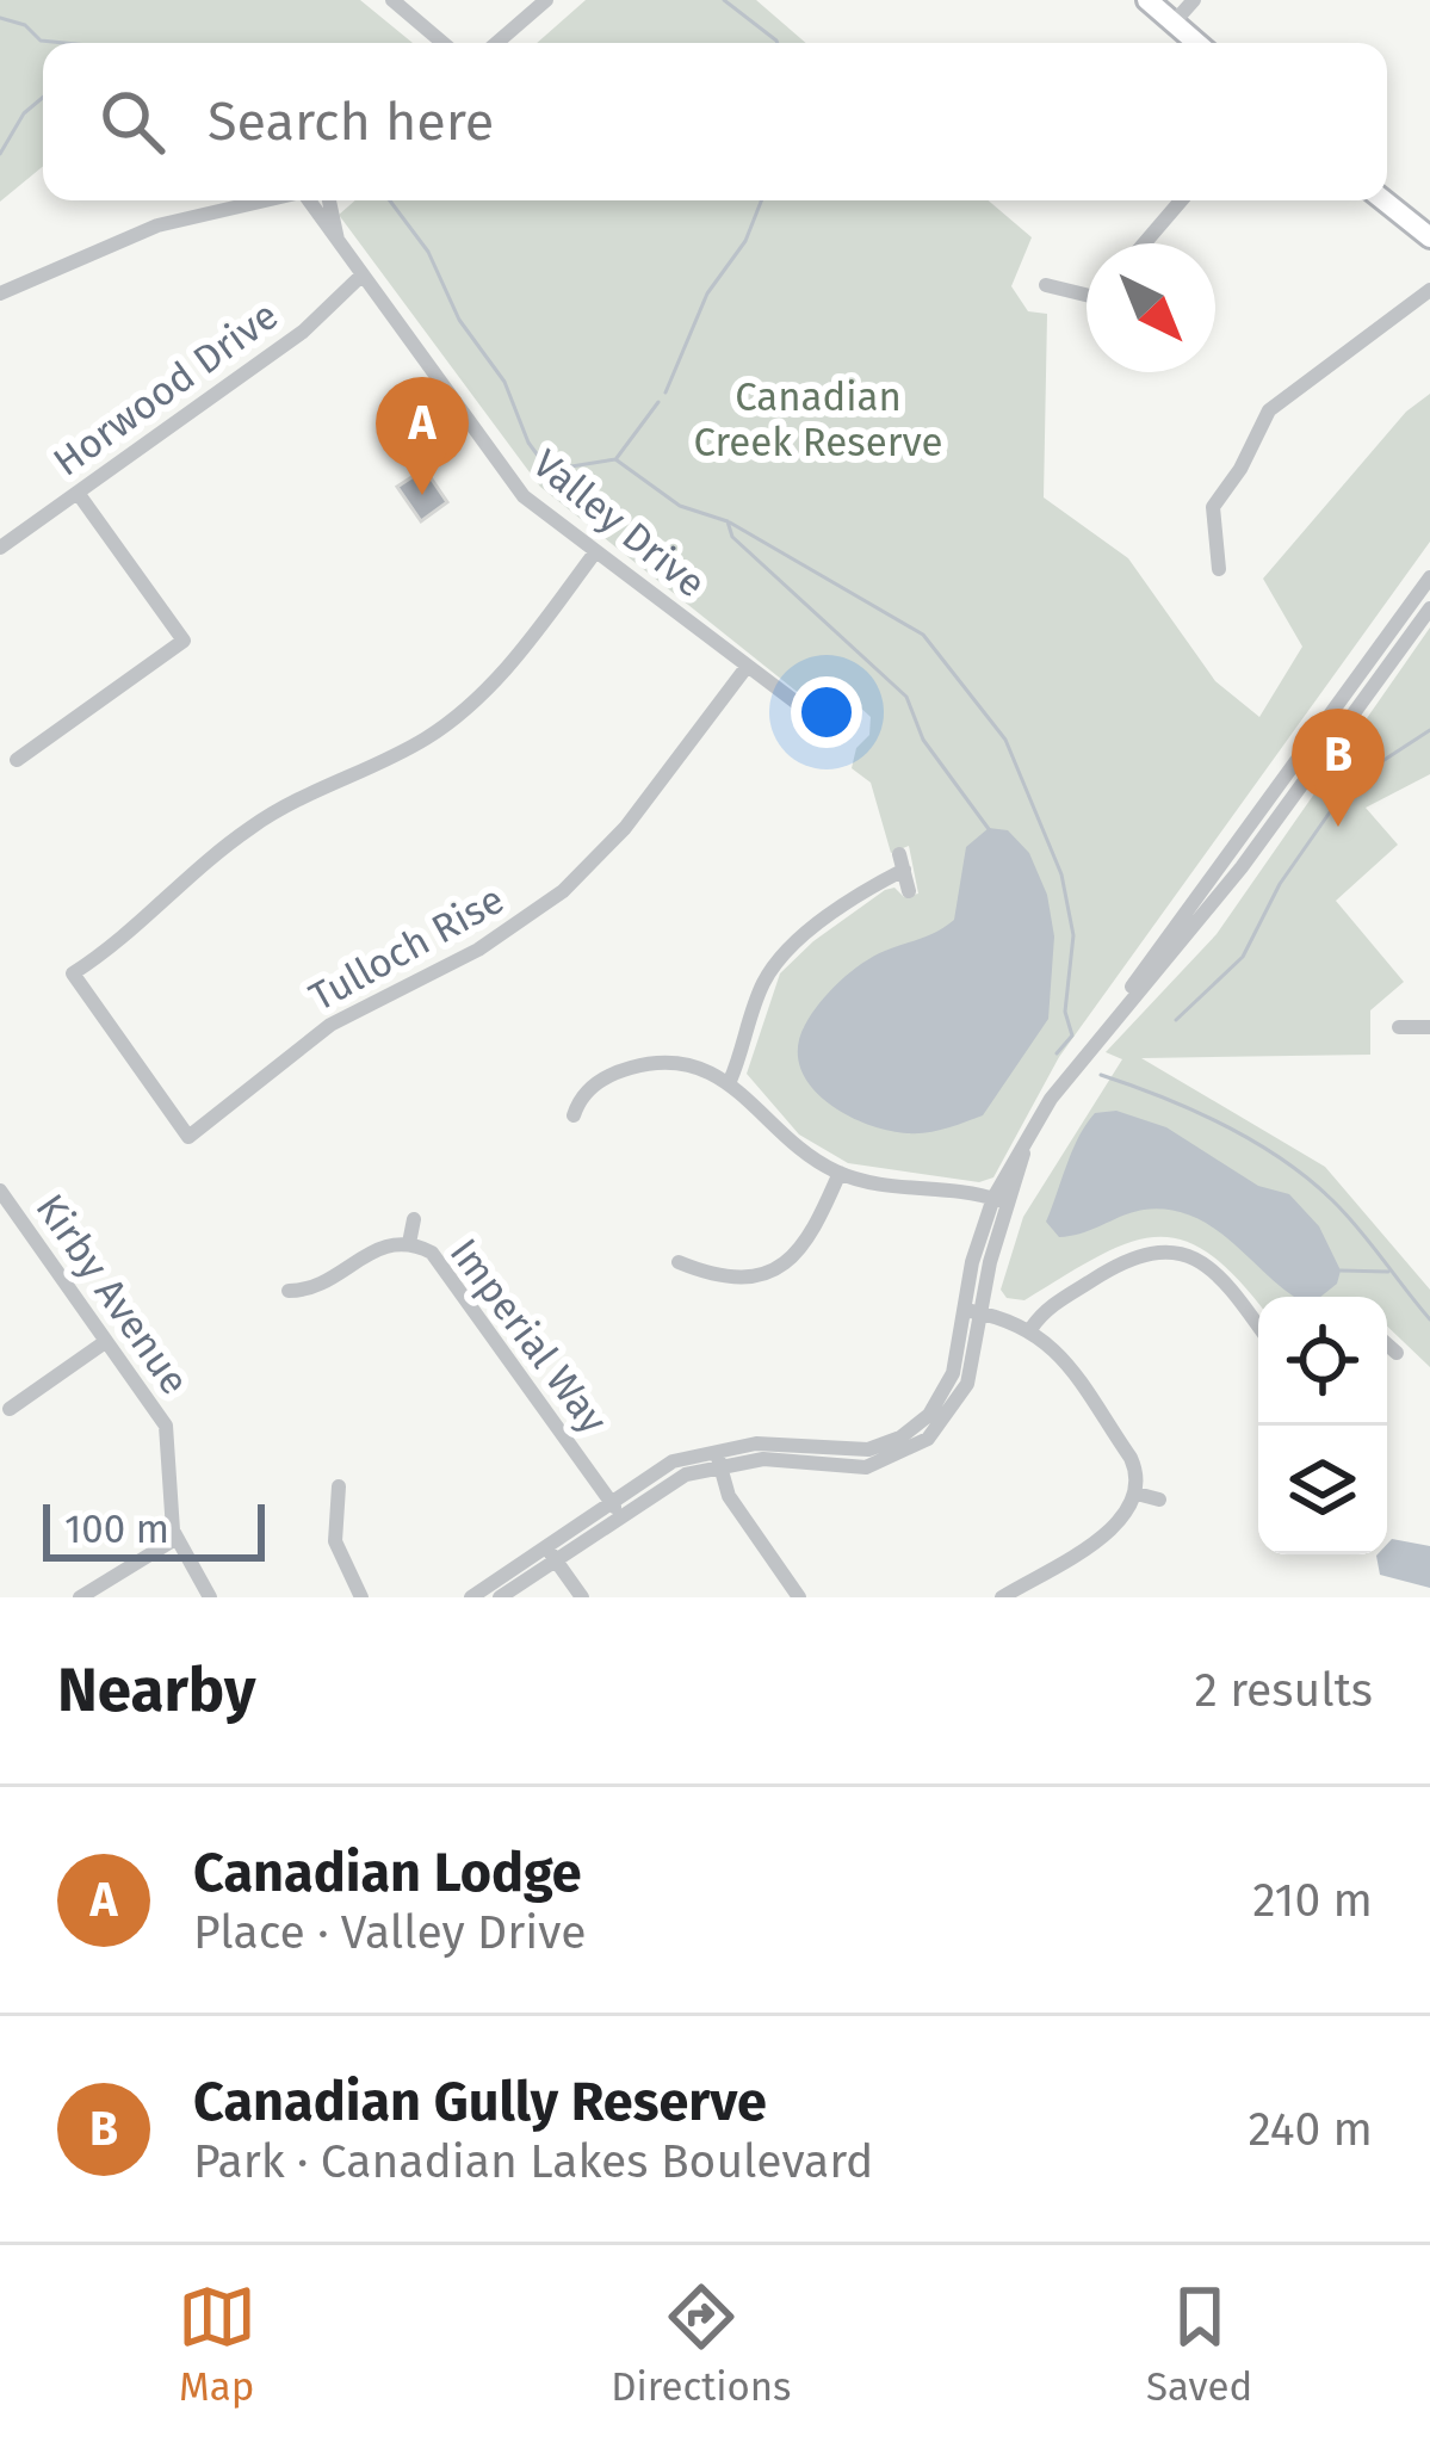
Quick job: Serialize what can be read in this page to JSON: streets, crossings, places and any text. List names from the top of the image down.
{
  "streets": {
    "street": [
      "Horwood Drive",
      "Valley Drive",
      "Tulloch Rise",
      "Kirby Avenue",
      "Imperial Way"
    ]
  },
  "crossings": [
    ["Horwood Drive", "Valley Drive"],
    ["Valley Drive", "Tulloch Rise"]
  ],
  "parks": ["Canadian Creek Reserve"],
  "scale_bar": "100 m",
  "north": "bottom right",
  "page": {
    "search": "Search here",
    "pins": ["A", "B"],
    "scale": "100 m",
    "heading": ["Nearby", "2 results"],
    "list": [
      {
        "mark": "A",
        "name": "Canadian Lodge",
        "note": "Place · Valley Drive",
        "value": "210 m"
      },
      {
        "mark": "B",
        "name": "Canadian Gully Reserve",
        "note": "Park · Canadian Lakes Boulevard",
        "value": "240 m"
      }
    ],
    "nav": ["Map", "Directions", "Saved"]
  }
}
